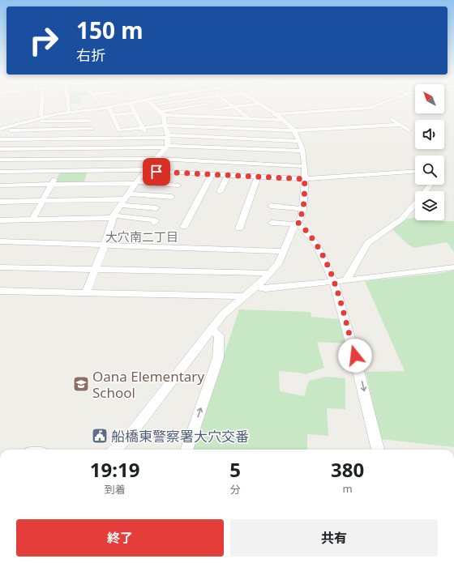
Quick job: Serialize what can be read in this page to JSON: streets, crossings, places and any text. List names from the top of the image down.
{
  "districts": ["大穴南二丁目"],
  "places": {
    "school or university": ["Oana Elementary School"],
    "public building": ["船橋東警察署大穴交番"]
  },
  "north": "top left",
  "page": {
    "turn": ["150 m", "右折"],
    "eta": [
      "19:19",
      "到着",
      "5",
      "分",
      "380",
      "m"
    ],
    "buttons": ["終了", "共有"]
  }
}
